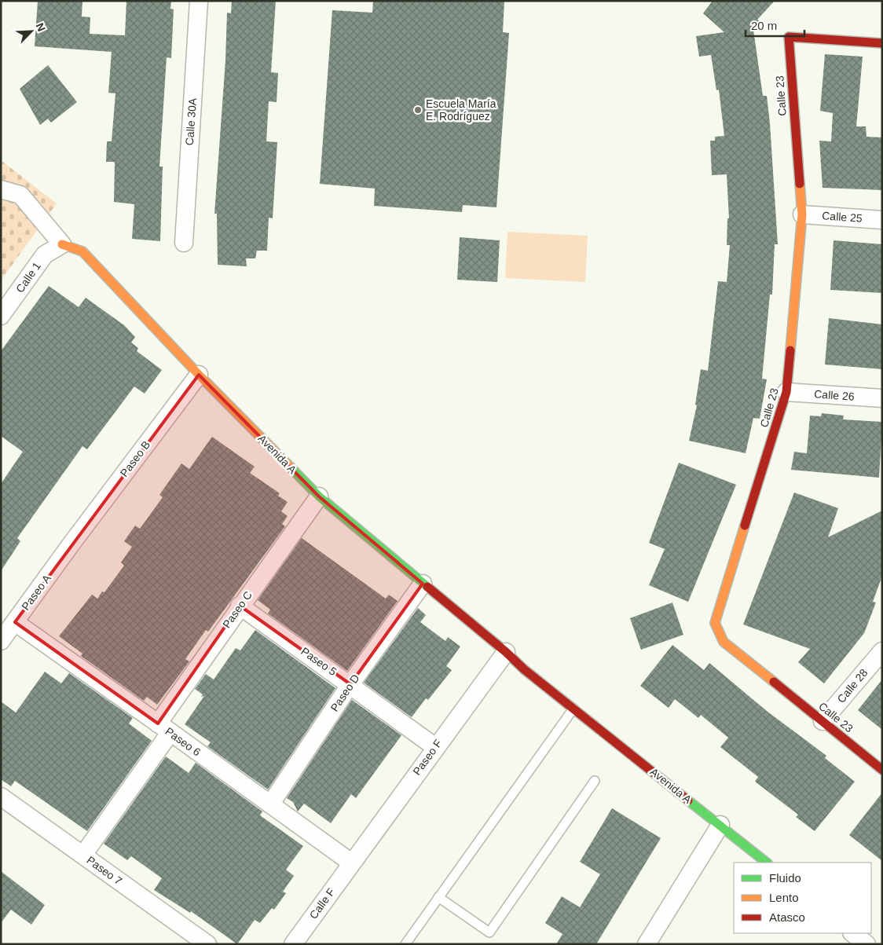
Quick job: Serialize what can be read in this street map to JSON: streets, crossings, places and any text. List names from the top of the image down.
{
  "streets": {
    "street": [
      "Calle 23",
      "Calle 30A",
      "Calle 25",
      "Calle 1",
      "Calle 26",
      "Avenida A",
      "Paseo B",
      "Paseo A",
      "Paseo C",
      "Paseo 5",
      "Calle 28",
      "Paseo D",
      "Paseo 6",
      "Paseo F",
      "Paseo 7",
      "Calle F"
    ]
  },
  "crossings": [
    ["Calle 23", "Calle 25"],
    ["Calle 23", "Calle 26"],
    ["Calle 23", "Calle 28"],
    ["Calle 1", "Avenida A"],
    ["Avenida A", "Paseo B"],
    ["Avenida A", "Paseo C"],
    ["Avenida A", "Paseo D"],
    ["Avenida A", "Paseo F"],
    ["Paseo B", "Paseo A"],
    ["Paseo A", "Paseo 6"],
    ["Paseo C", "Paseo 5"],
    ["Paseo C", "Paseo 6"],
    ["Paseo C", "Paseo 7"],
    ["Paseo 5", "Paseo D"],
    ["Paseo 5", "Paseo F"],
    ["Paseo D", "Paseo 6"],
    ["Paseo 6", "Paseo F"],
    ["Paseo 6", "Calle F"],
    ["Paseo F", "Calle F"]
  ],
  "places": ["Escuela María E. Rodríguez"],
  "legend": ["Fluido", "Lento", "Atasco"],
  "scale_bar": "20 m",
  "north": "top right"
}
